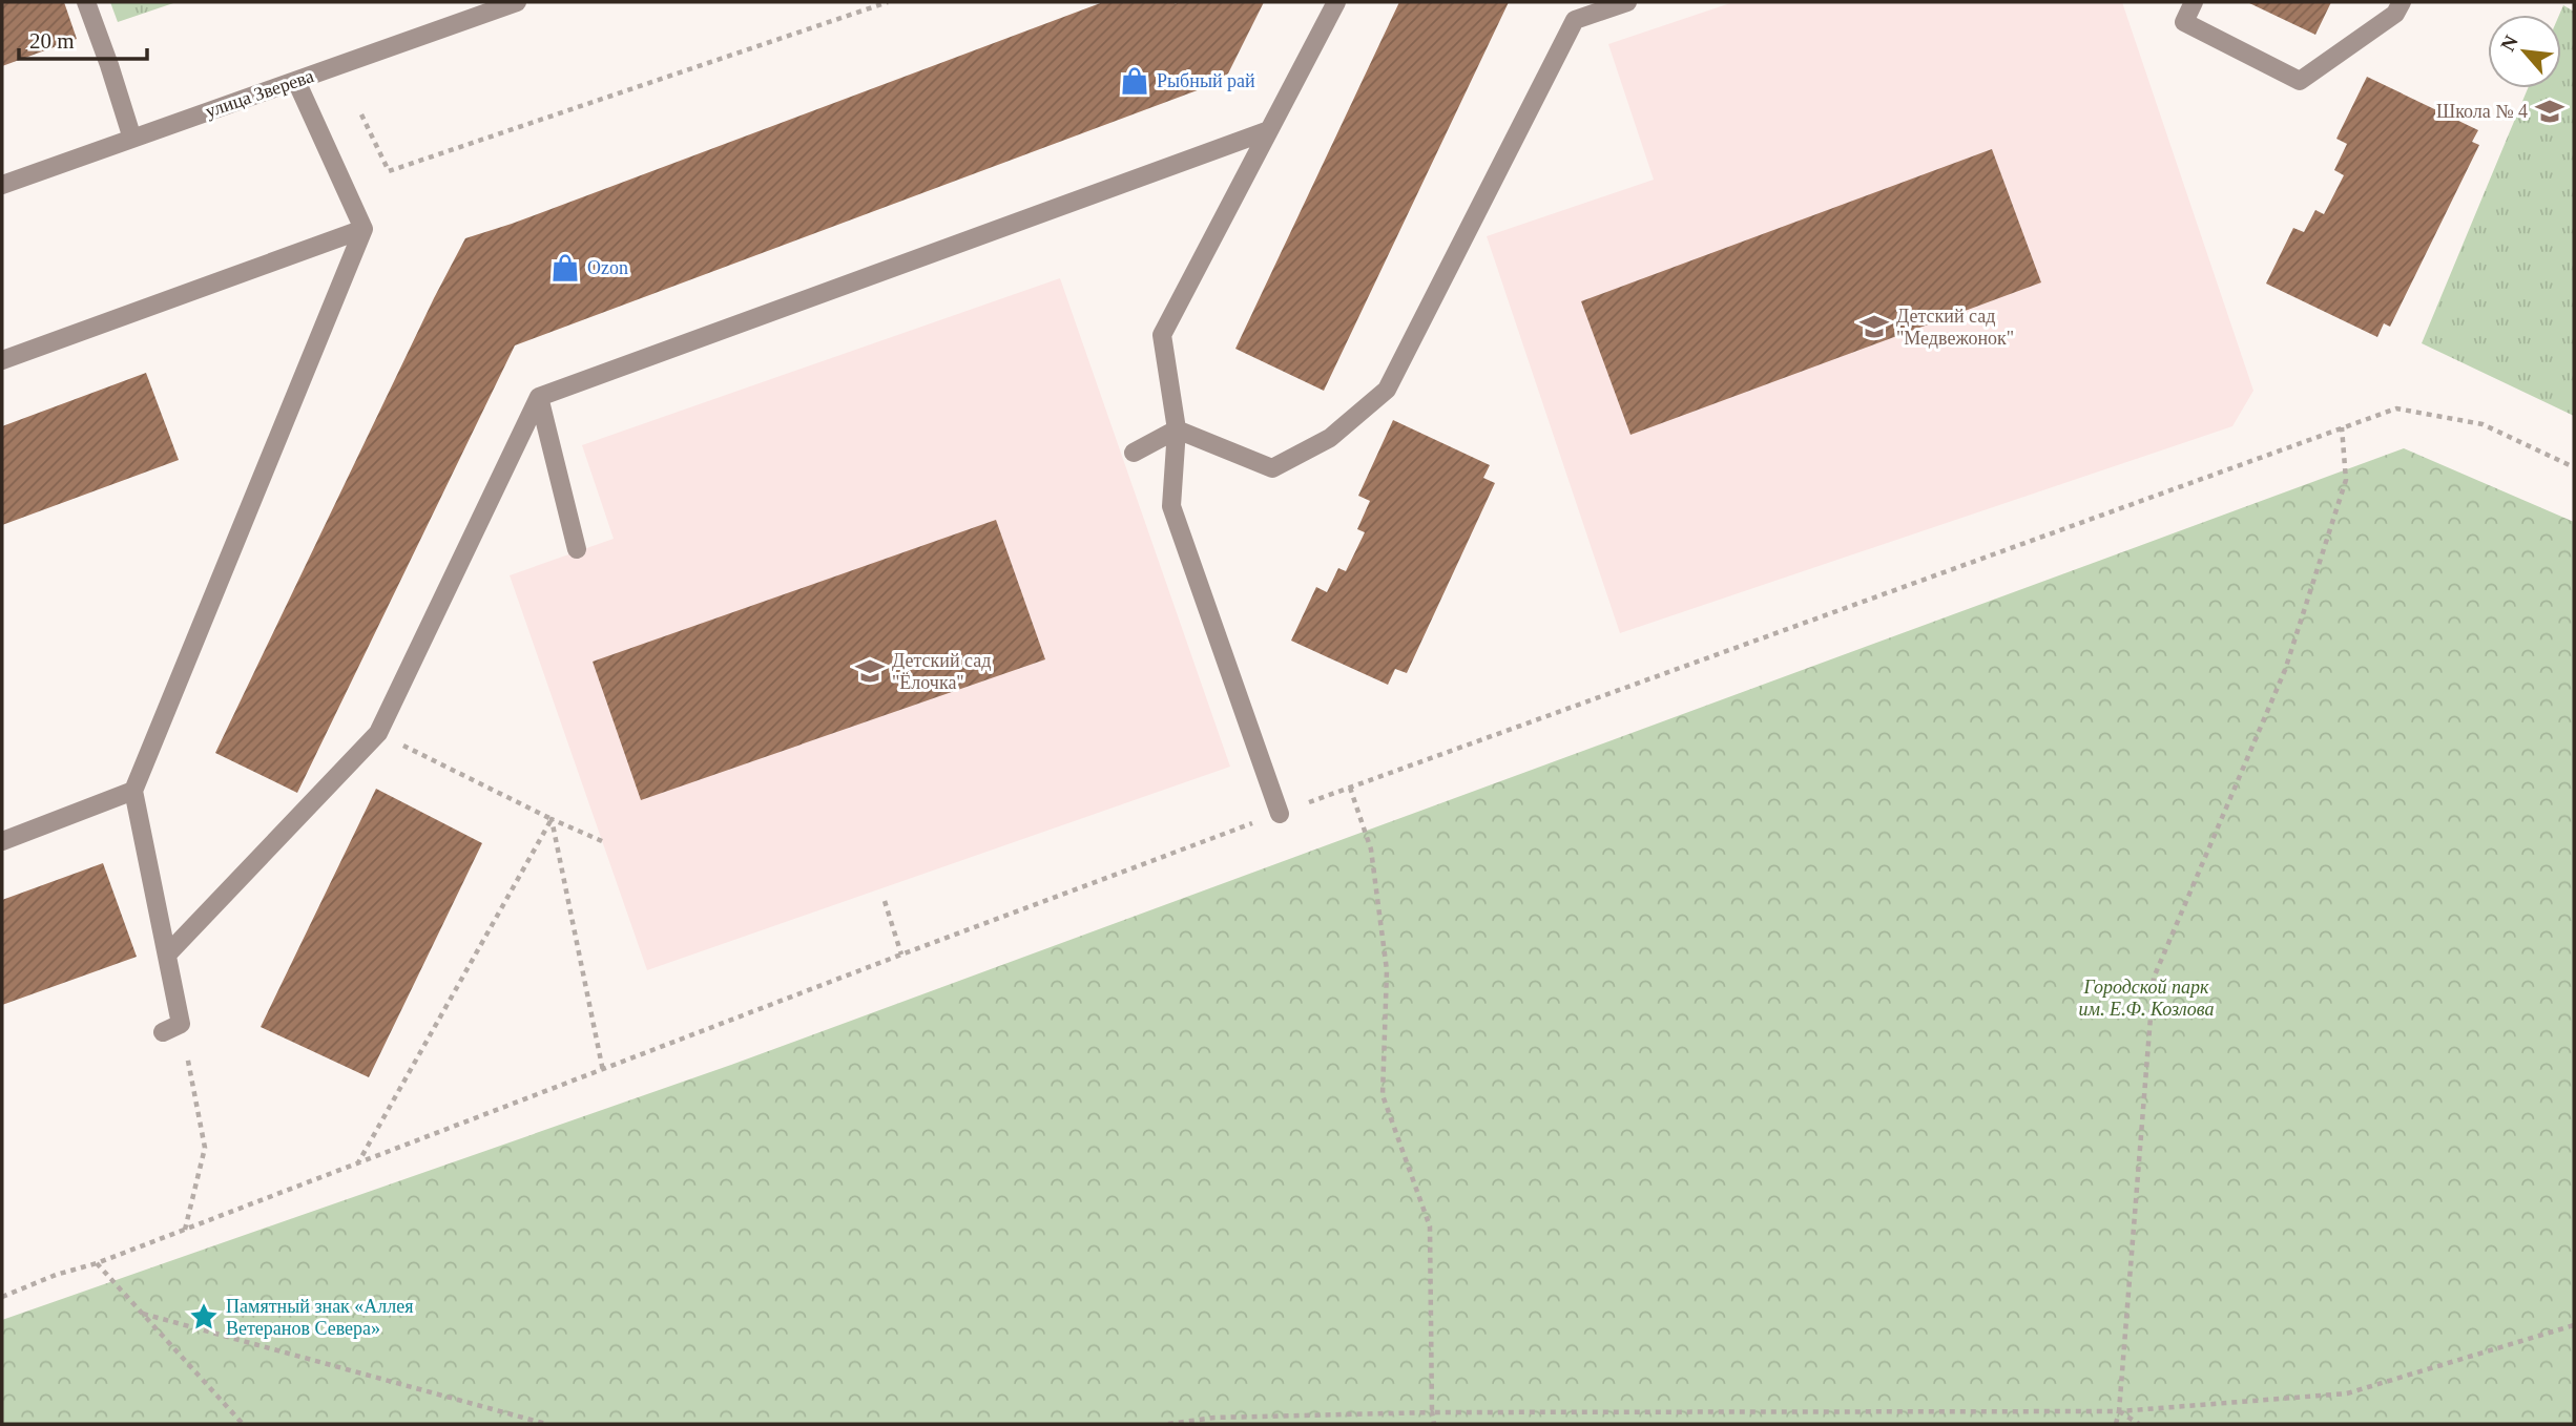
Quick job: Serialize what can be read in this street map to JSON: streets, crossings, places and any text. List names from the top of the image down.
{
  "streets": {
    "street": ["улица Зверева"]
  },
  "parks": ["Городской парк им. Е.Ф. Козлова"],
  "places": {
    "shop": ["Рыбный рай", "Ozon"],
    "school or university": ["Школа № 4", "Детский сад \"Медвежонок\"", "Детский сад \"Ёлочка\""],
    "place": ["Памятный знак «Аллея Ветеранов Севера»"]
  },
  "scale_bar": "20 m",
  "north": "top left"
}
